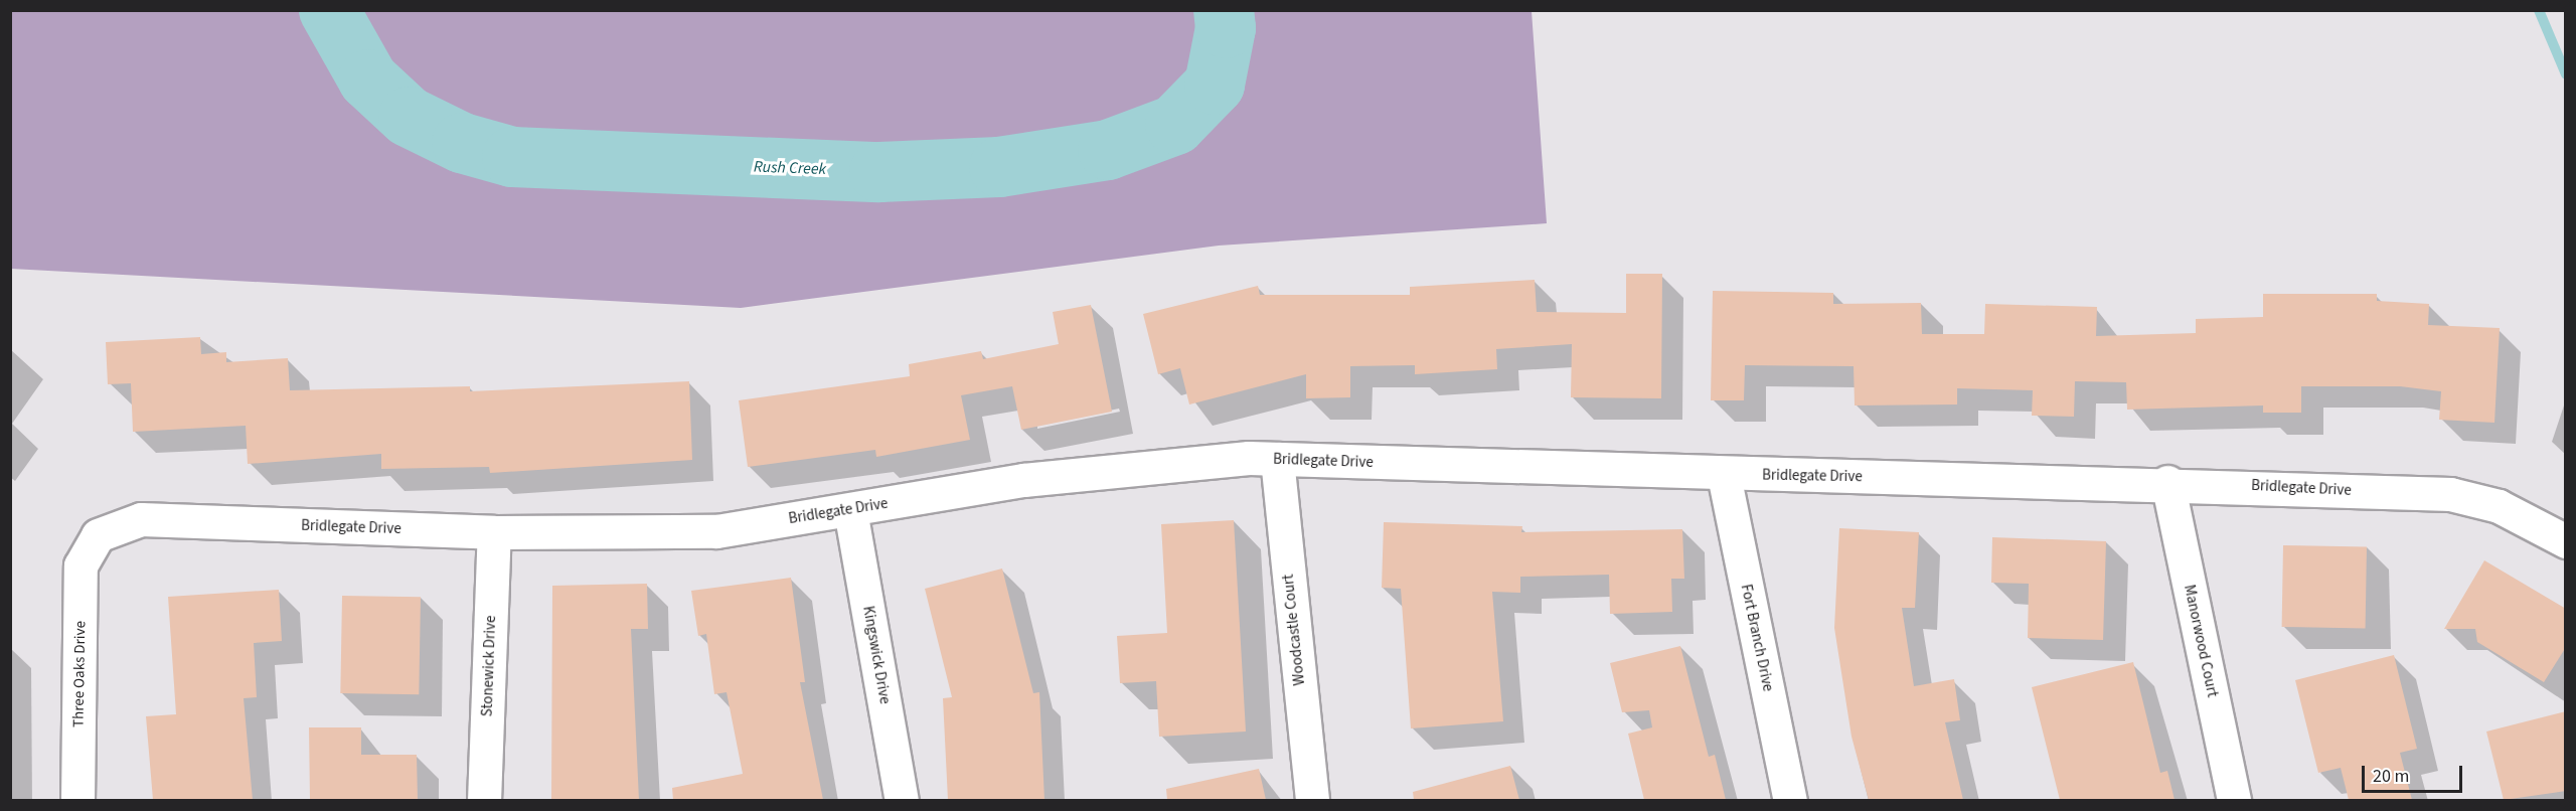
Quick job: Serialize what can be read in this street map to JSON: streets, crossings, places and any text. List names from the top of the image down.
{
  "streets": {
    "street": [
      "Bridlegate Drive",
      "Woodcastle Court",
      "Fort Branch Drive",
      "Manorwood Court",
      "Kingswick Drive",
      "Stonewick Drive",
      "Three Oaks Drive"
    ]
  },
  "crossings": [
    ["Bridlegate Drive", "Woodcastle Court"],
    ["Bridlegate Drive", "Fort Branch Drive"],
    ["Bridlegate Drive", "Manorwood Court"],
    ["Bridlegate Drive", "Kingswick Drive"],
    ["Bridlegate Drive", "Stonewick Drive"],
    ["Bridlegate Drive", "Three Oaks Drive"]
  ],
  "water": ["Rush Creek"],
  "scale_bar": "20 m"
}
